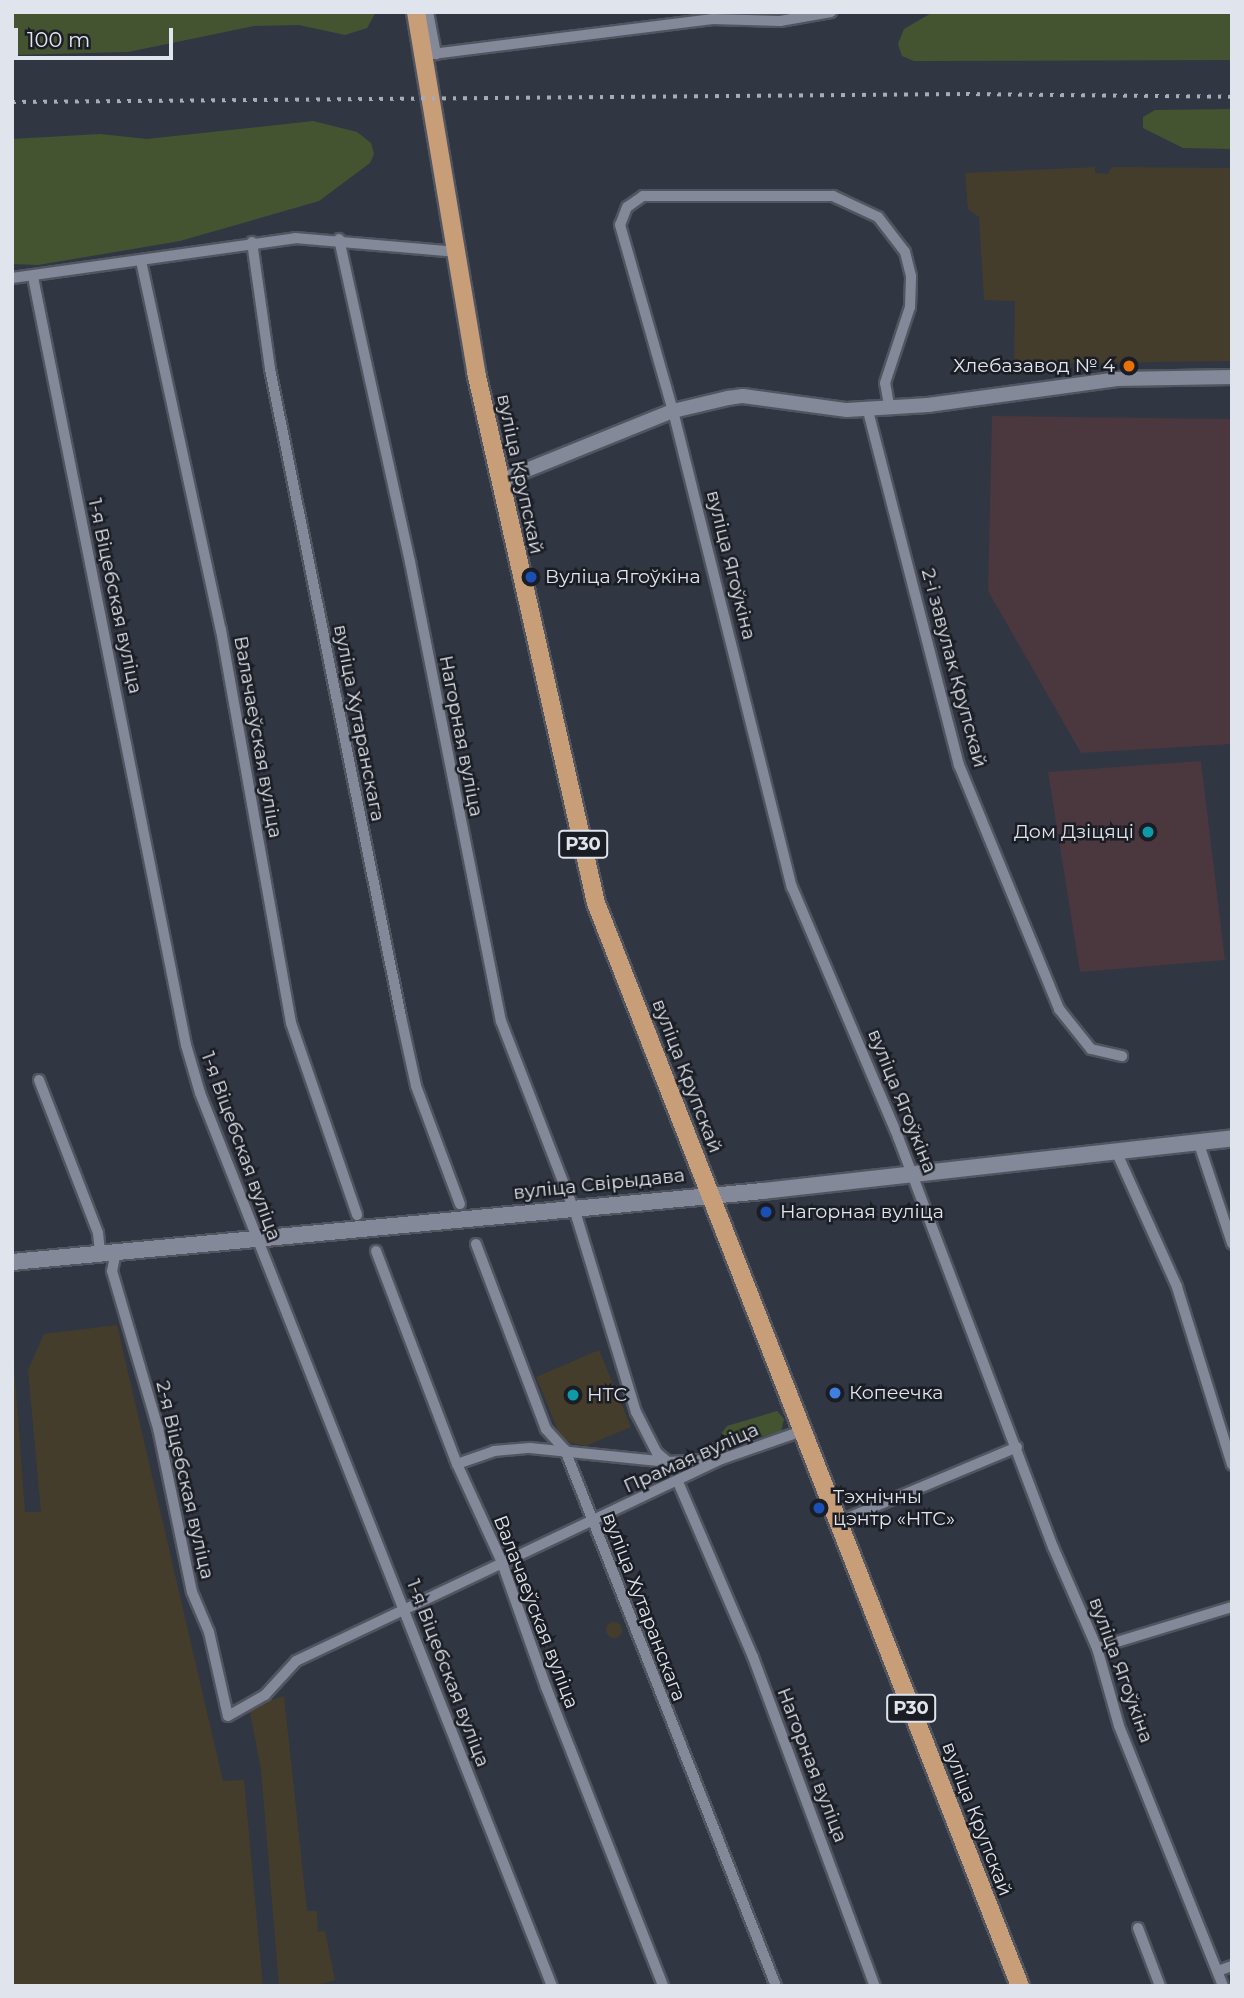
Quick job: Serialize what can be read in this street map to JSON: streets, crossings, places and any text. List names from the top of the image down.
{
  "streets": {
    "main road": ["вуліца Крупскай", "Р30", "вуліца Свірыдава"],
    "street": [
      "вуліца Ягоўкіна",
      "1-я Віцебская вуліца",
      "2-і завулак Крупскай",
      "вуліца Хутаранскага",
      "Нагорная вуліца",
      "Валачаеўская вуліца",
      "Прамая вуліца",
      "2-я Віцебская вуліца"
    ]
  },
  "crossings": [
    ["вуліца Крупскай", "Р30"],
    ["вуліца Крупскай", "вуліца Свірыдава"],
    ["вуліца Крупскай", "Прамая вуліца"],
    ["вуліца Ягоўкіна", "вуліца Свірыдава"],
    ["1-я Віцебская вуліца", "вуліца Свірыдава"],
    ["1-я Віцебская вуліца", "Прамая вуліца"],
    ["вуліца Хутаранскага", "Прамая вуліца"],
    ["Нагорная вуліца", "вуліца Свірыдава"],
    ["Нагорная вуліца", "Прамая вуліца"],
    ["Валачаеўская вуліца", "Прамая вуліца"],
    ["вуліца Свірыдава", "2-я Віцебская вуліца"],
    ["Прамая вуліца", "2-я Віцебская вуліца"]
  ],
  "places": [
    "Хлебазавод № 4",
    "Вуліца Ягоўкіна",
    "Дом Дзіцяці",
    "Нагорная вуліца",
    "Копеечка",
    "НТС",
    "Тэхнічны цэнтр «НТС»"
  ],
  "scale_bar": "100 m"
}
